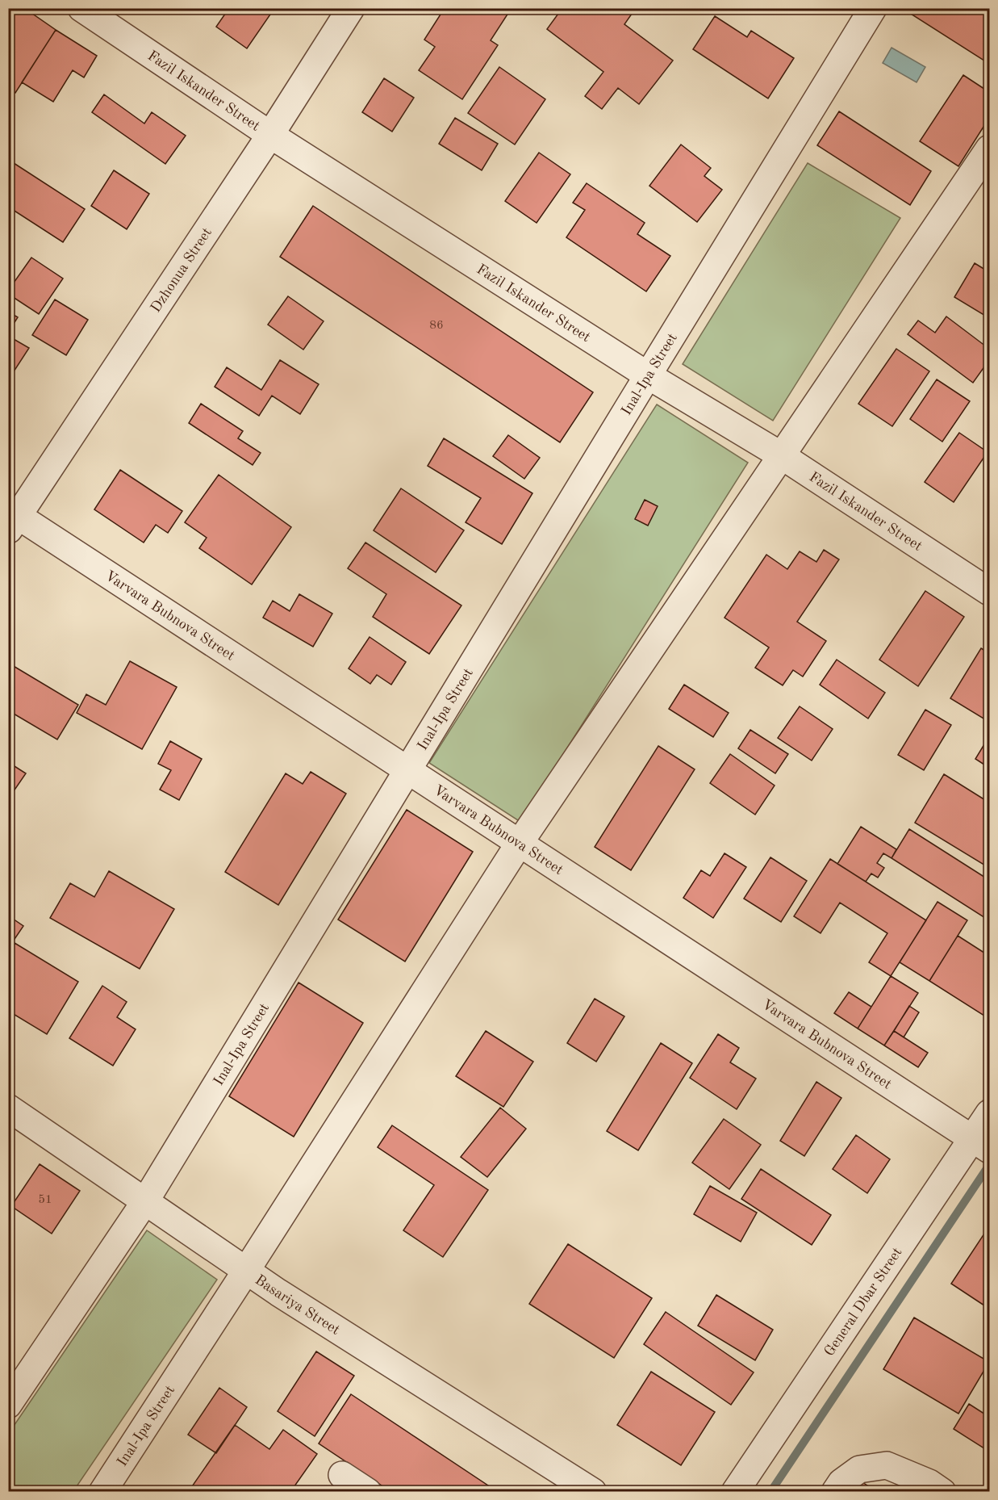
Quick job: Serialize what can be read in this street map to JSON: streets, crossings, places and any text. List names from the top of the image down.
{
  "streets": {
    "street": [
      "Fazil Iskander Street",
      "Dzhonua Street",
      "Inal-Ipa Street",
      "Varvara Bubnova Street",
      "General Dbar Street",
      "Basariya Street"
    ]
  },
  "crossings": [
    ["Fazil Iskander Street", "Dzhonua Street"],
    ["Fazil Iskander Street", "Inal-Ipa Street"],
    ["Dzhonua Street", "Varvara Bubnova Street"],
    ["Inal-Ipa Street", "Varvara Bubnova Street"],
    ["Inal-Ipa Street", "Basariya Street"],
    ["Varvara Bubnova Street", "General Dbar Street"]
  ],
  "house_numbers": ["86", "51"]
}
